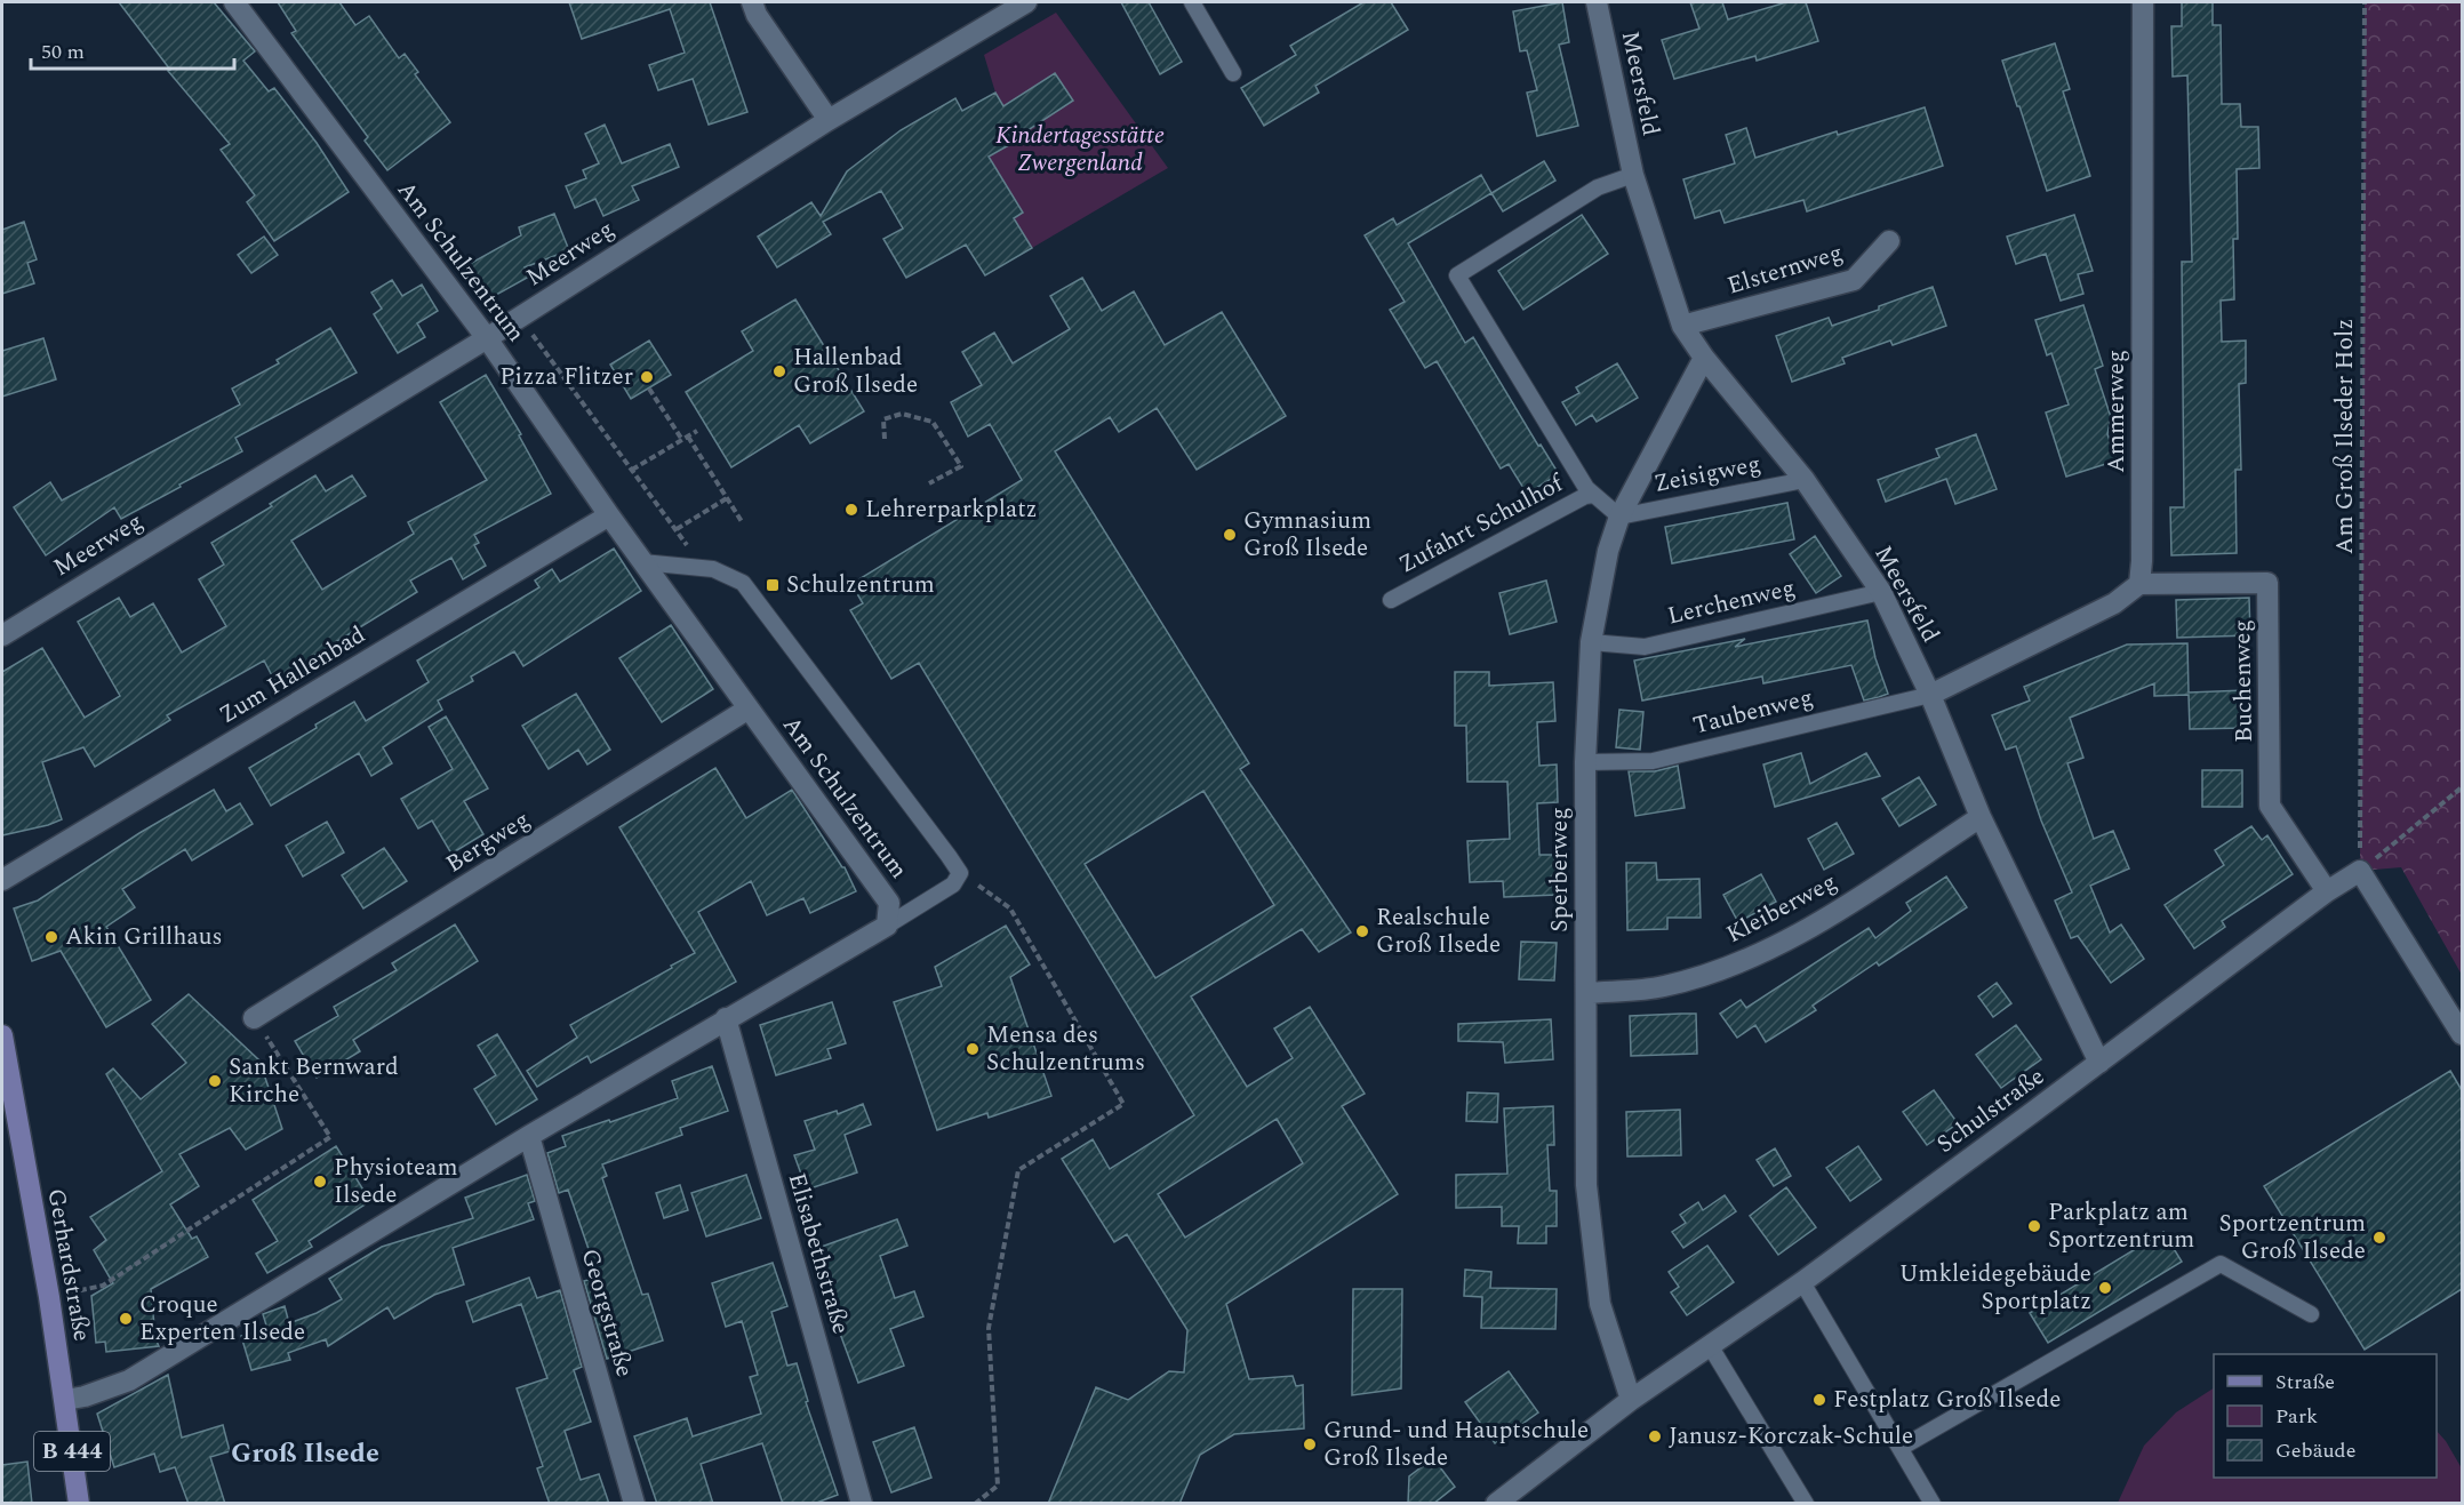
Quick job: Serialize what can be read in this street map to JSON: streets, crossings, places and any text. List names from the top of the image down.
{
  "streets": {
    "main road": ["Gerhardstraße", "B 444"],
    "street": [
      "Meersfeld",
      "Meerweg",
      "Am Schulzentrum",
      "Elsternweg",
      "Ammerweg",
      "Zum Hallenbad",
      "Buchenweg",
      "Bergweg",
      "Sperberweg",
      "Kleiberweg",
      "Schulstraße",
      "Elisabethstraße",
      "Georgstraße"
    ],
    "lane": [
      "Zeisigweg",
      "Zufahrt Schulhof",
      "Lerchenweg",
      "Taubenweg"
    ],
    "path": ["Am Groß Ilseder Holz"]
  },
  "crossings": [
    ["Meersfeld", "Elsternweg"],
    ["Meersfeld", "Zeisigweg"],
    ["Meersfeld", "Lerchenweg"],
    ["Meersfeld", "Taubenweg"],
    ["Meersfeld", "Sperberweg"],
    ["Meersfeld", "Kleiberweg"],
    ["Meersfeld", "Schulstraße"],
    ["Meerweg", "Am Schulzentrum"],
    ["Am Schulzentrum", "Zum Hallenbad"],
    ["Am Schulzentrum", "Bergweg"],
    ["Ammerweg", "Buchenweg"],
    ["Am Groß Ilseder Holz", "Schulstraße"],
    ["Zeisigweg", "Sperberweg"],
    ["Lerchenweg", "Sperberweg"],
    ["Buchenweg", "Schulstraße"],
    ["Taubenweg", "Sperberweg"],
    ["Sperberweg", "Kleiberweg"],
    ["Sperberweg", "Schulstraße"]
  ],
  "districts": ["Groß Ilsede"],
  "parks": ["Kindertagesstätte Zwergenland"],
  "places": {
    "other": [
      "Hallenbad Groß Ilsede",
      "Pizza Flitzer",
      "Lehrerparkplatz",
      "Gymnasium Groß Ilsede",
      "Realschule Groß Ilsede",
      "Akin Grillhaus",
      "Mensa des Schulzentrums",
      "Sankt Bernward Kirche",
      "Physioteam Ilsede",
      "Parkplatz am Sportzentrum",
      "Sportzentrum Groß Ilsede",
      "Umkleidegebäude Sportplatz",
      "Croque Experten Ilsede",
      "Festplatz Groß Ilsede",
      "Janusz-Korczak-Schule",
      "Grund- und Hauptschule Groß Ilsede"
    ],
    "transit": ["Schulzentrum"]
  },
  "legend": ["Straße", "Park", "Gebäude"],
  "scale_bar": "50 m"
}
